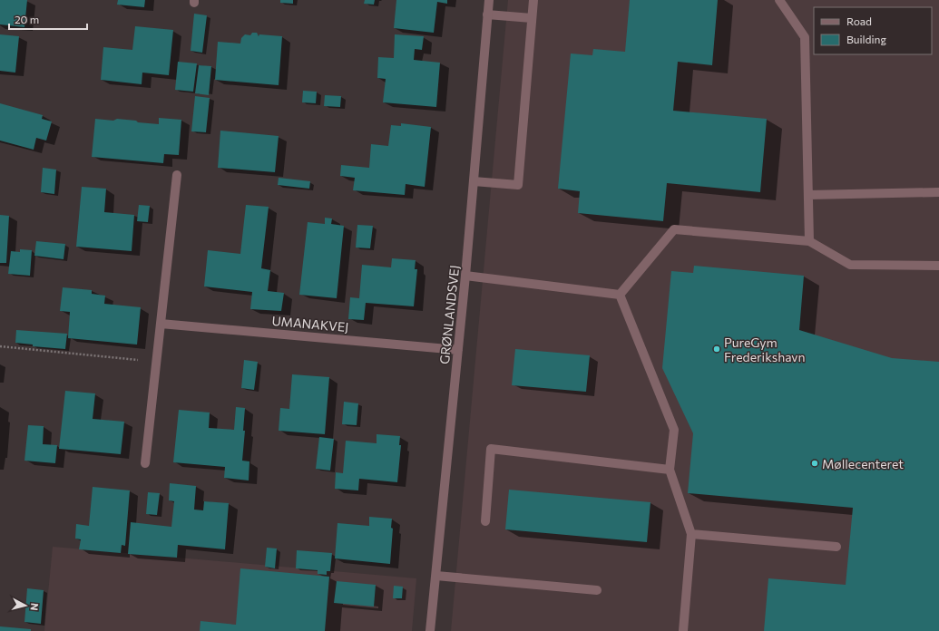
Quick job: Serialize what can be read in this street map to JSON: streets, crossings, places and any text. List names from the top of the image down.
{
  "streets": {
    "street": ["GRØNLANDSVEJ", "UMANAKVEJ"]
  },
  "crossings": [
    ["GRØNLANDSVEJ", "UMANAKVEJ"]
  ],
  "places": ["PureGym Frederikshavn", "Møllecenteret"],
  "legend": ["Road", "Building"],
  "scale_bar": "20 m",
  "north": "right"
}
